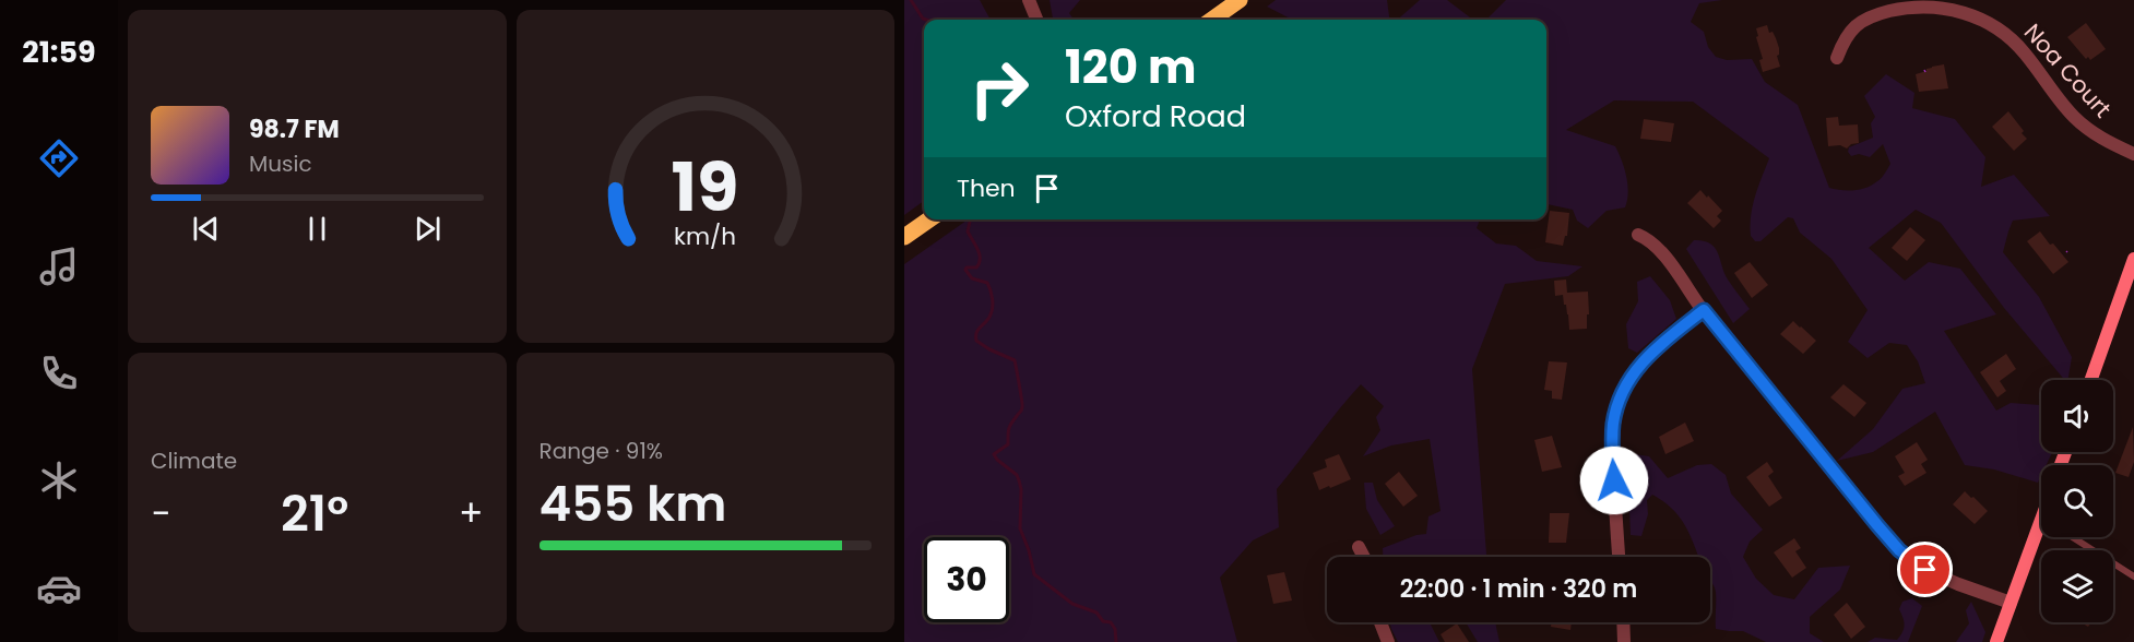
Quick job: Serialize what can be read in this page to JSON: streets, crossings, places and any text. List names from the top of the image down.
{
  "streets": {
    "street": ["Noa Court"]
  },
  "page": {
    "tabs": "21:59",
    "turn": ["120 m", "Oxford Road"],
    "song": ["98.7 FM", "Music"],
    "then": "Then",
    "tile": [
      "Climate",
      ["Range · 91%", "455 km"]
    ],
    "heat": ["−", "21°", "+"],
    "limit": "30",
    "trip": "22:00 · 1 min · 320 m",
    "gauge": ["19", "km/h"]
  }
}
